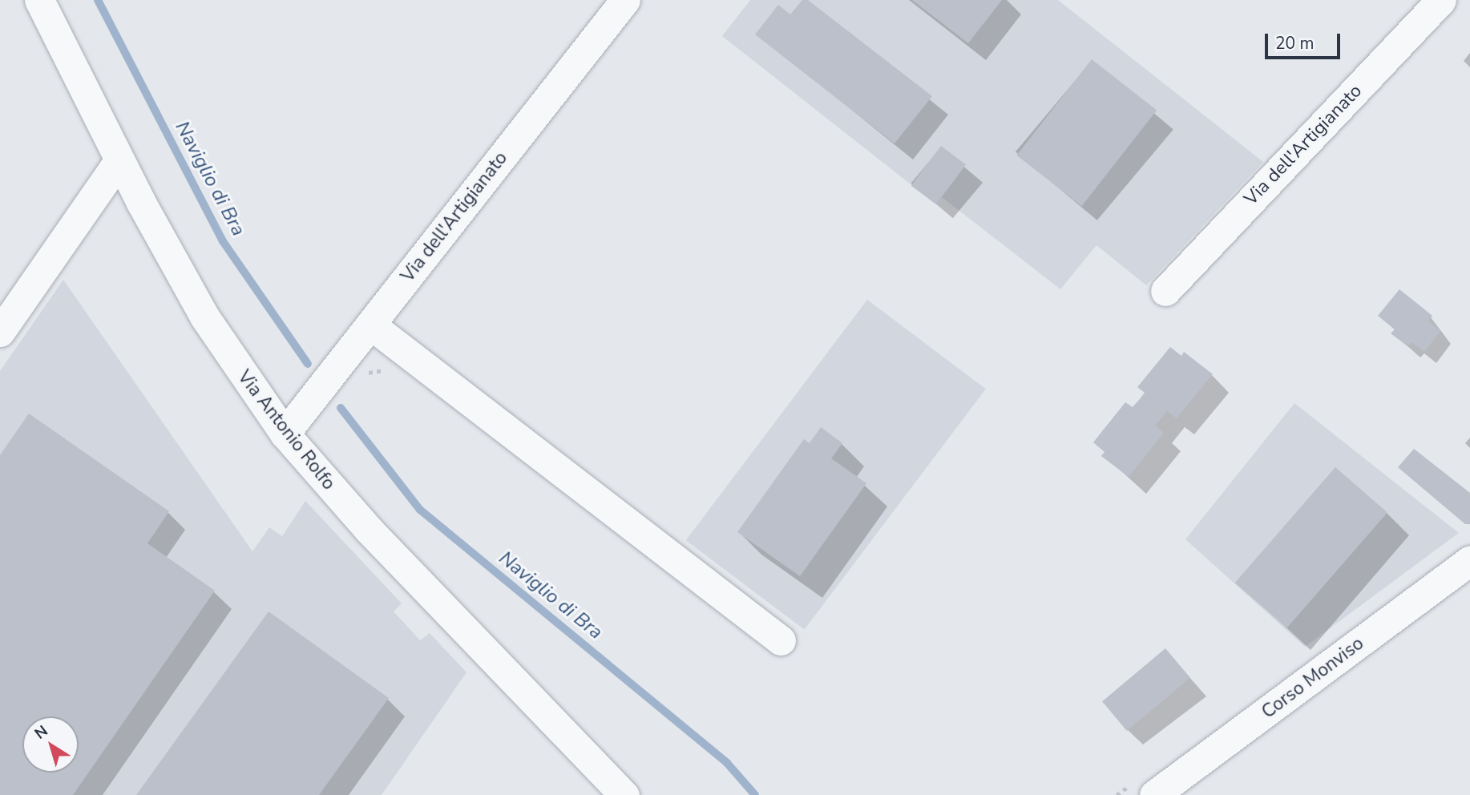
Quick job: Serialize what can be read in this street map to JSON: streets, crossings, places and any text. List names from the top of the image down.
{
  "streets": {
    "street": ["Via dell'Artigianato", "Via Antonio Rolfo", "Corso Monviso"]
  },
  "crossings": [
    ["Via dell'Artigianato", "Via Antonio Rolfo"]
  ],
  "water": ["Naviglio di Bra"],
  "scale_bar": "20 m",
  "north": "top left"
}
